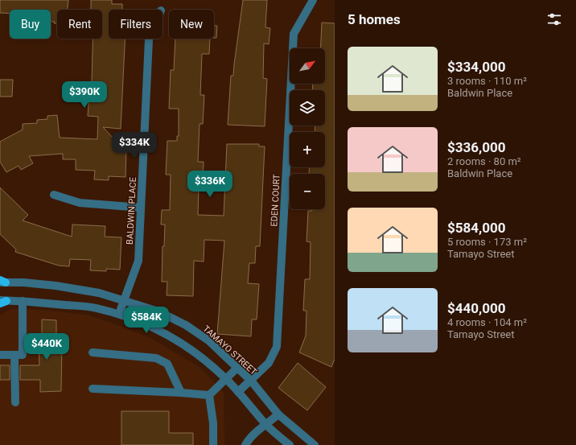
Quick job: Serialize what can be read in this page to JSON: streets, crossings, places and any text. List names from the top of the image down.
{
  "streets": {
    "street": ["EDEN COURT", "BALDWIN PLACE", "TAMAYO STREET"]
  },
  "crossings": [
    ["EDEN COURT", "TAMAYO STREET"],
    ["BALDWIN PLACE", "TAMAYO STREET"]
  ],
  "north": "top right",
  "page": {
    "heading": "5 homes",
    "chip": [
      "Buy",
      "Rent",
      "Filters",
      "New"
    ],
    "list": [
      {
        "name": "$334,000",
        "note": "3 rooms · 110 m² · Baldwin Place"
      },
      {
        "name": "$336,000",
        "note": "2 rooms · 80 m² · Baldwin Place"
      },
      {
        "name": "$584,000",
        "note": "5 rooms · 173 m² · Tamayo Street"
      },
      {
        "name": "$440,000",
        "note": "4 rooms · 104 m² · Tamayo Street"
      }
    ],
    "map_buttons": ["+", "−"],
    "price": [
      "$390K",
      "$334K",
      "$336K",
      "$584K",
      "$440K"
    ]
  }
}
